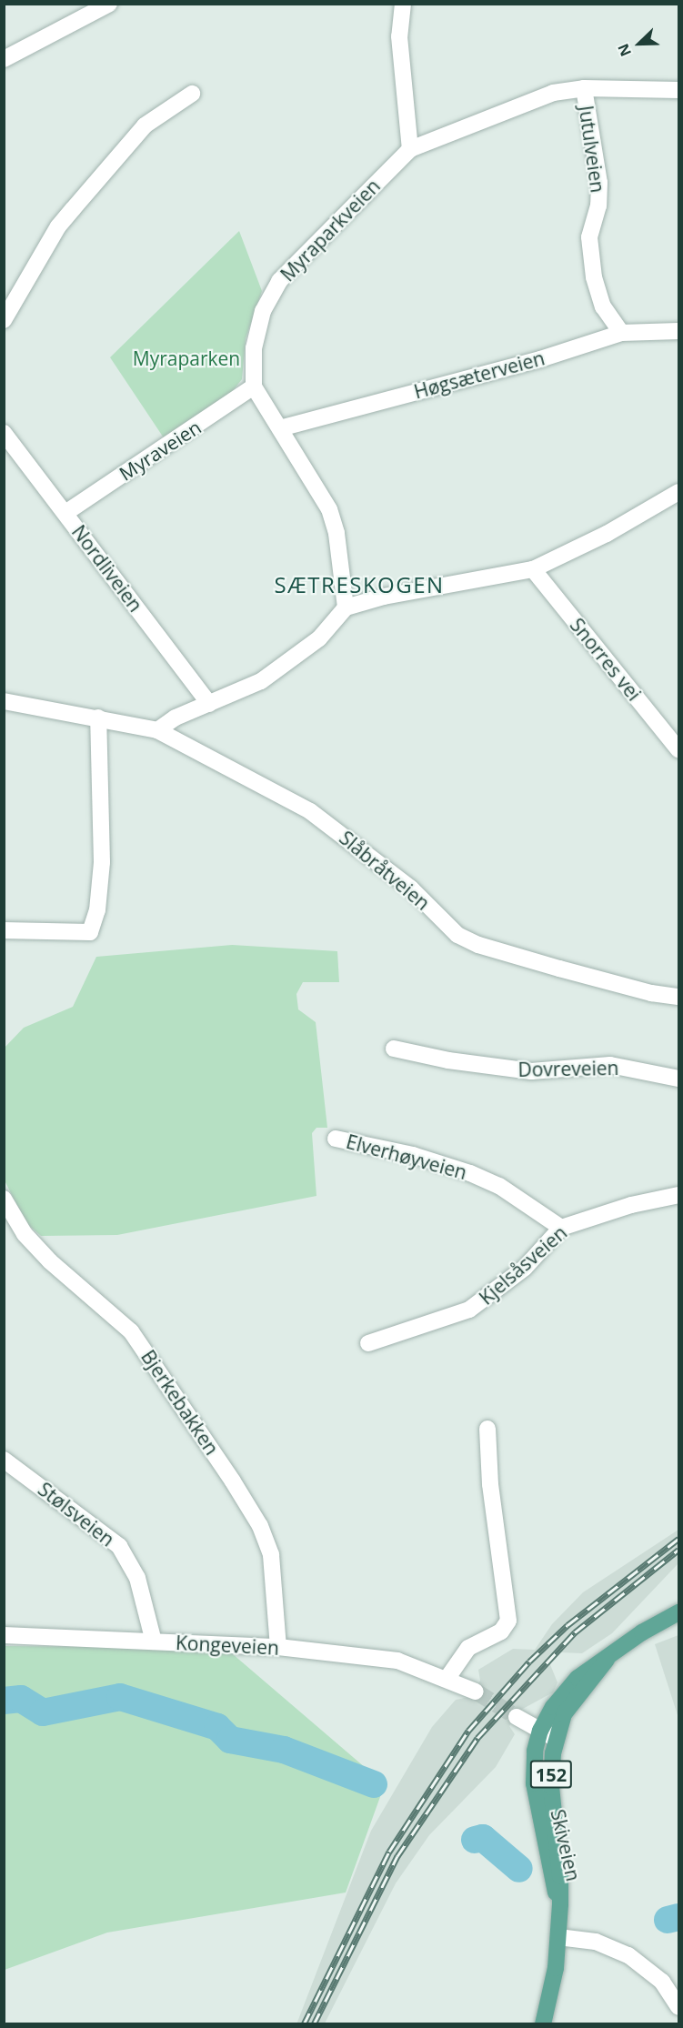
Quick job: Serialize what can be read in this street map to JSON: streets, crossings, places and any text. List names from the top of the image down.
{
  "streets": {
    "main road": ["152", "Skiveien"],
    "street": [
      "Jutulveien",
      "Myraparkveien",
      "Høgsæterveien",
      "Myraveien",
      "Nordliveien",
      "Snorres vei",
      "Slåbråtveien",
      "Dovreveien",
      "Elverhøyveien",
      "Kjelsåsveien",
      "Bjerkebakken",
      "Stølsveien",
      "Kongeveien"
    ]
  },
  "crossings": [
    ["Jutulveien", "Myraparkveien"],
    ["Jutulveien", "Høgsæterveien"],
    ["Myraparkveien", "Myraveien"],
    ["Myraveien", "Nordliveien"],
    ["Elverhøyveien", "Kjelsåsveien"],
    ["Bjerkebakken", "Kongeveien"],
    ["Stølsveien", "Kongeveien"]
  ],
  "districts": ["SÆTRESKOGEN"],
  "parks": ["Myraparken"],
  "north": "bottom left"
}
